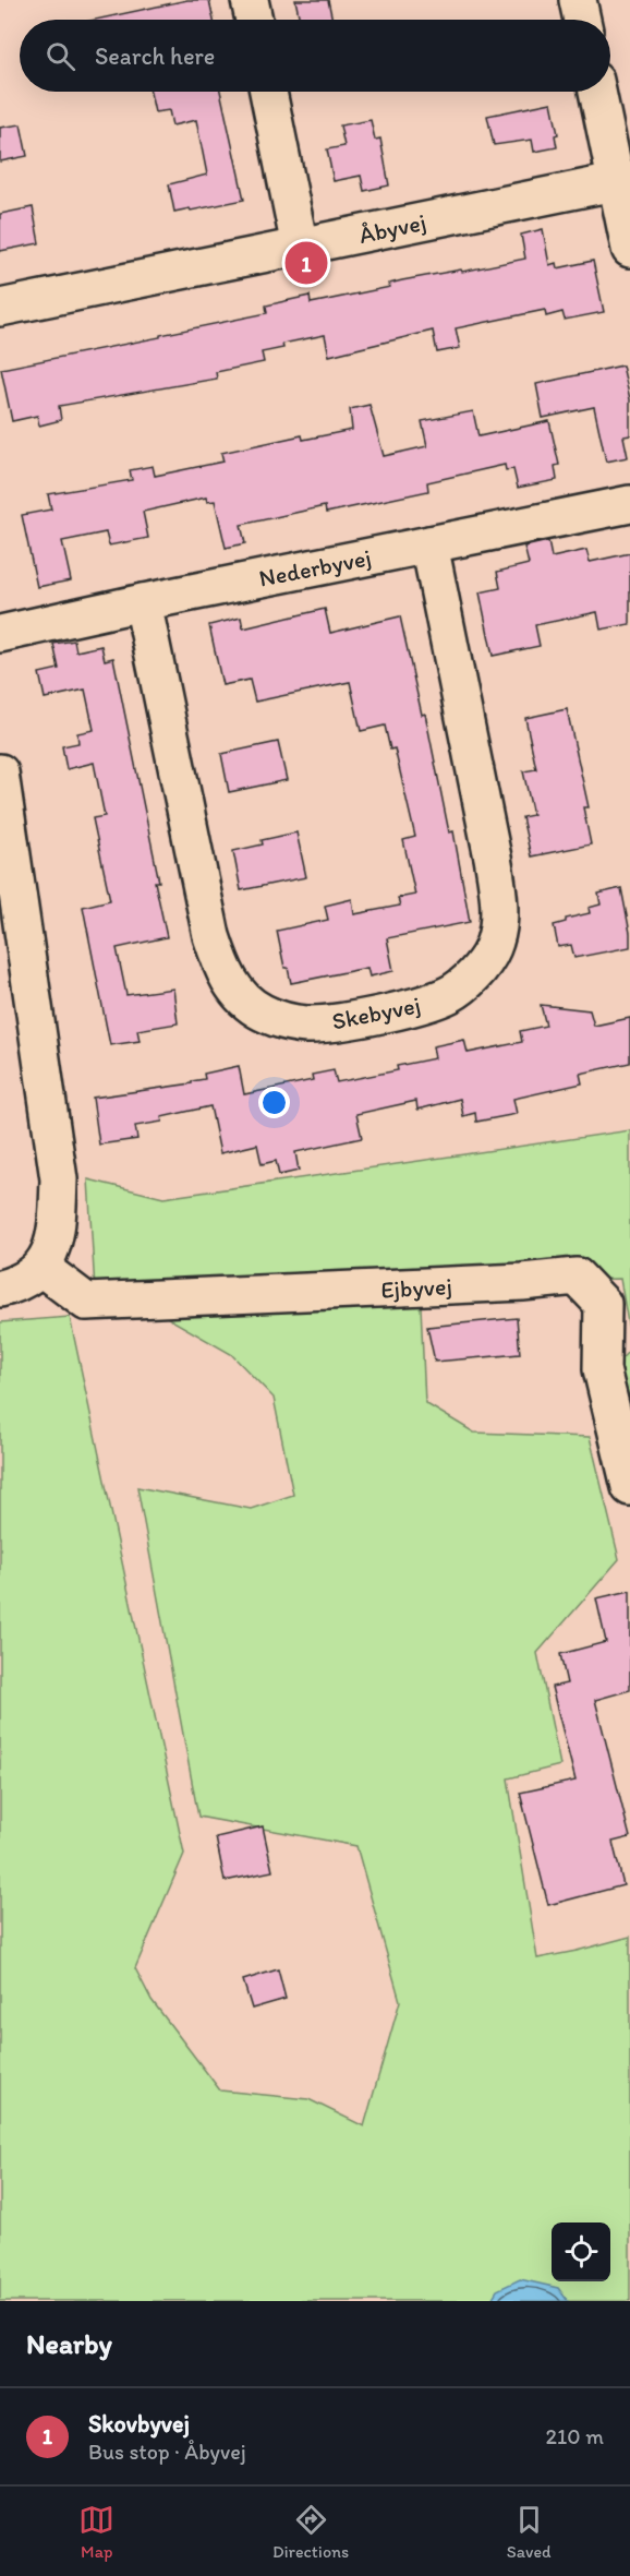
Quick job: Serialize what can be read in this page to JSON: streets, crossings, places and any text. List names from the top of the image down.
{
  "streets": {
    "street": [
      "Åbyvej",
      "Nederbyvej",
      "Skebyvej",
      "Ejbyvej"
    ]
  },
  "crossings": [
    ["Nederbyvej", "Skebyvej"]
  ],
  "page": {
    "search": "Search here",
    "pins": "1",
    "heading": "Nearby",
    "list": [
      {
        "mark": "1",
        "name": "Skovbyvej",
        "note": "Bus stop · Åbyvej",
        "value": "210 m"
      }
    ],
    "nav": ["Map", "Directions", "Saved"]
  }
}
